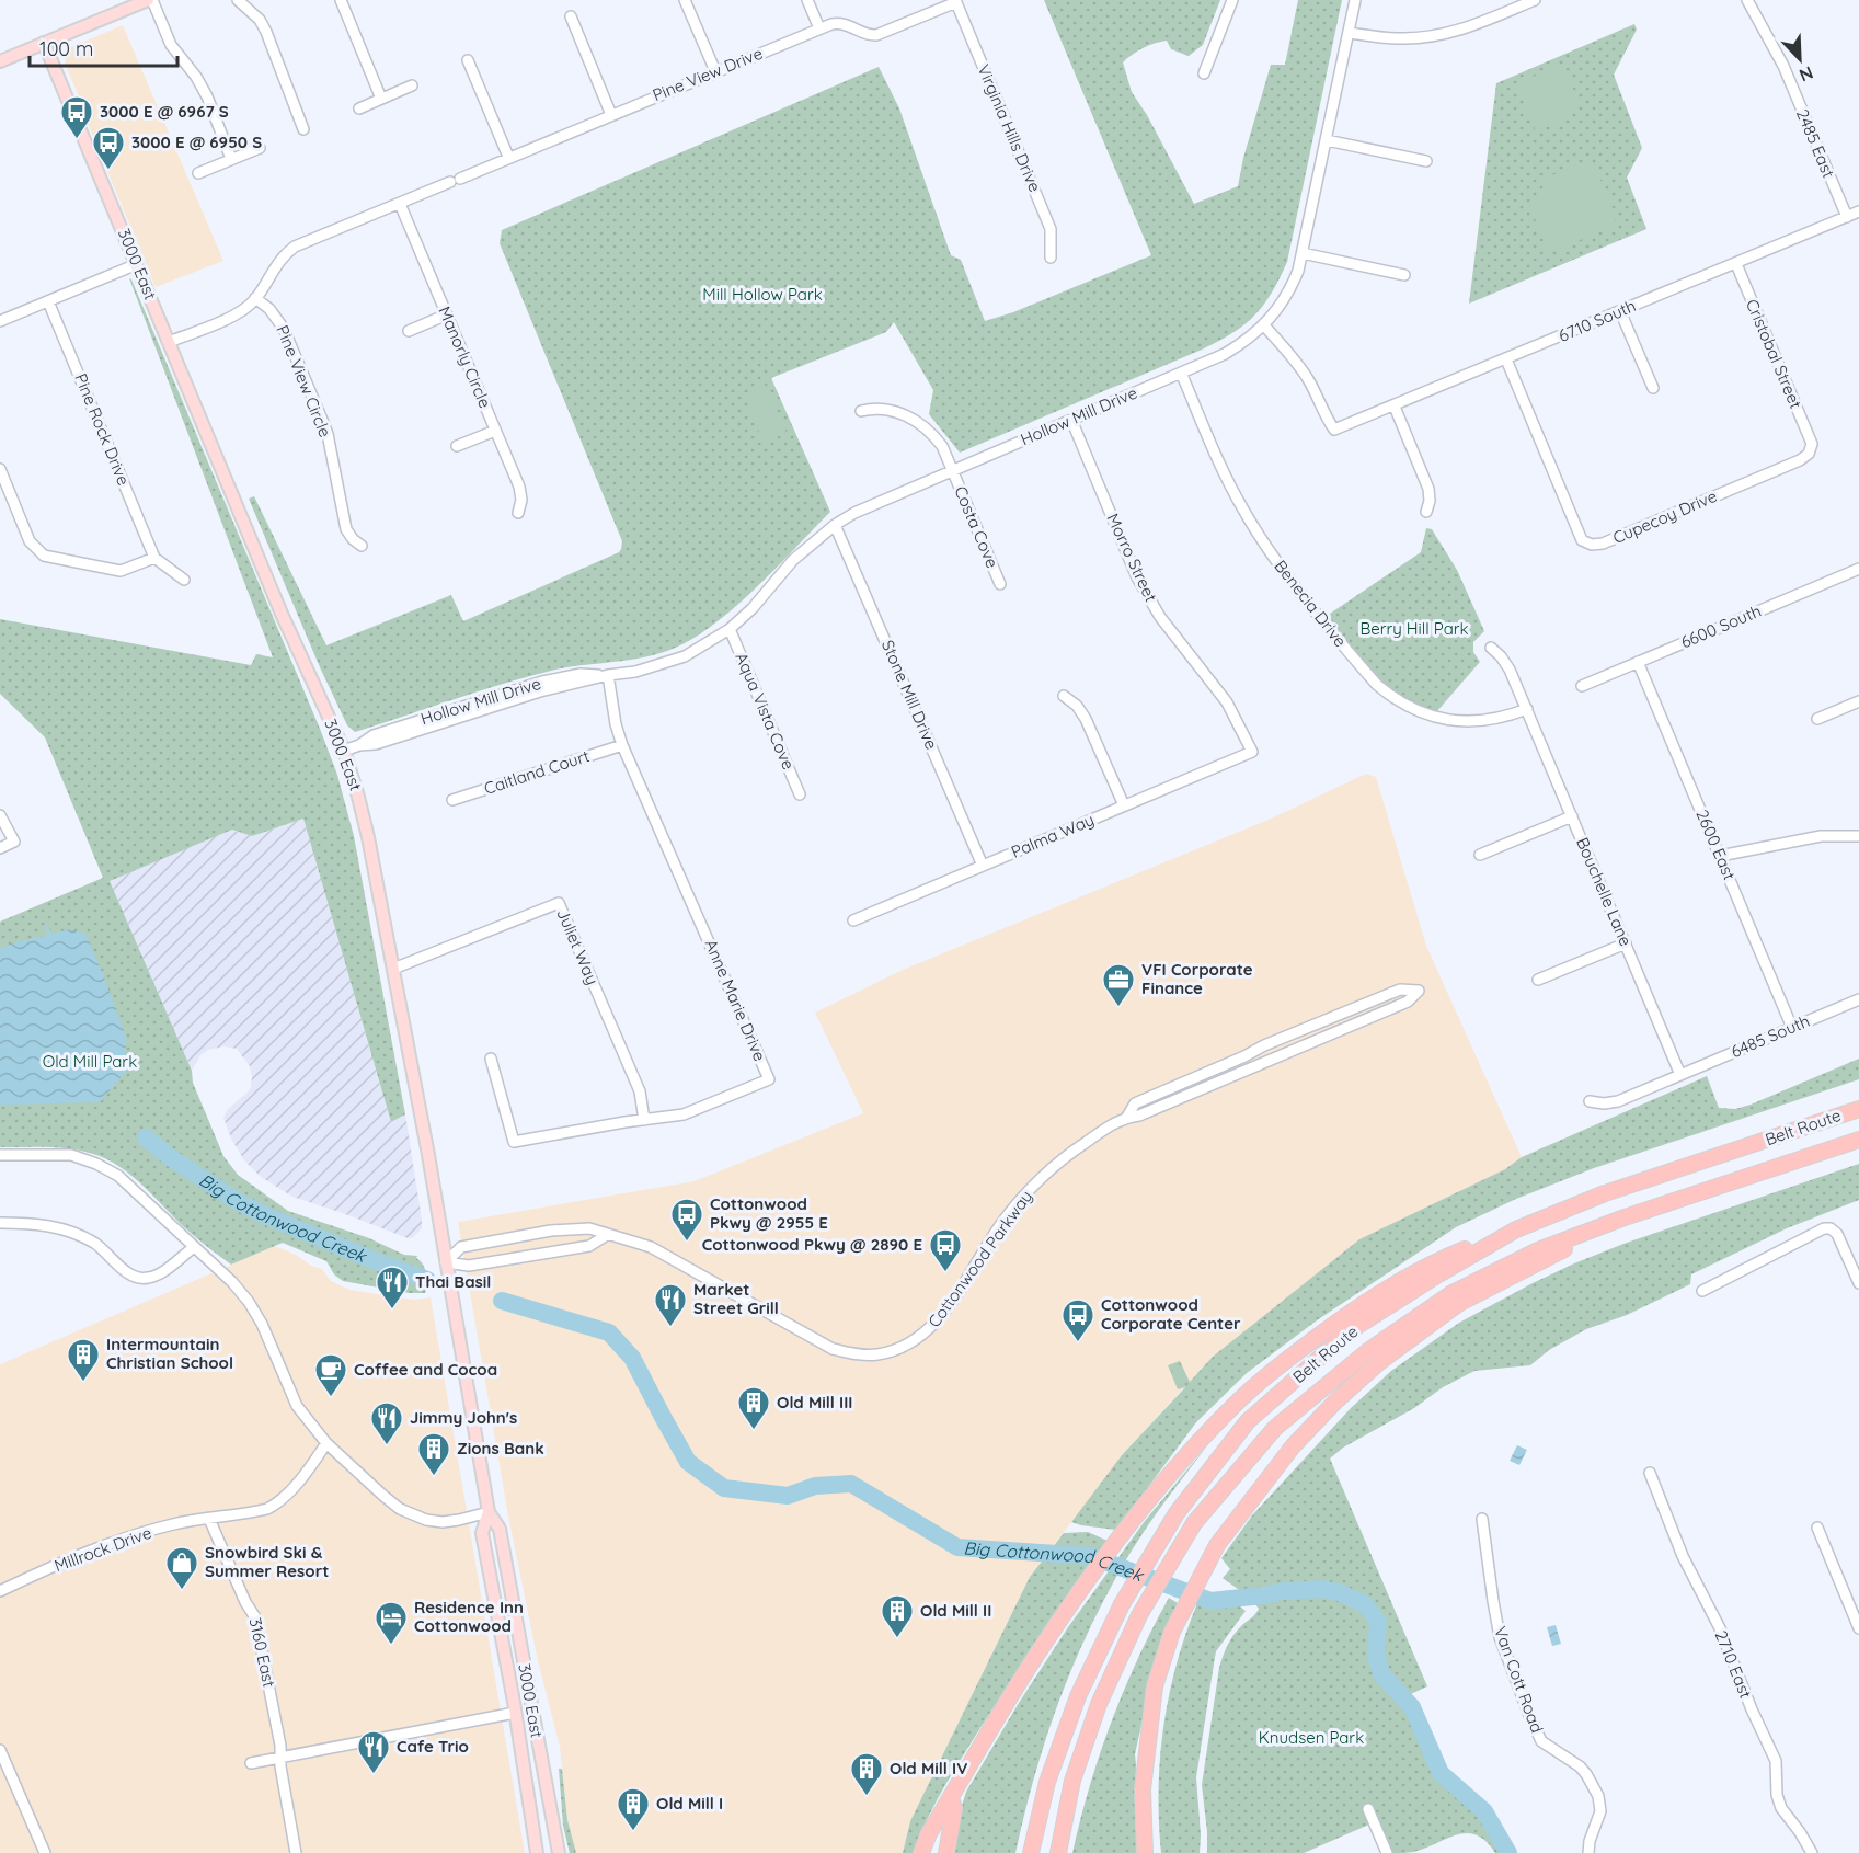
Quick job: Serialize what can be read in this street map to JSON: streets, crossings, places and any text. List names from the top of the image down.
{
  "streets": {
    "highway": ["Belt Route"],
    "main road": ["3000 East"],
    "street": [
      "Pine View Drive",
      "Virginia Hills Drive",
      "2485 East",
      "6710 South",
      "Cristobal Street",
      "Manorly Circle",
      "Pine View Circle",
      "Hollow Mill Drive",
      "Pine Rock Drive",
      "Cupecoy Drive",
      "Costa Cove",
      "Morro Street",
      "Benecia Drive",
      "6600 South",
      "Stone Mill Drive",
      "Aqua Vista Cove",
      "Caitland Court",
      "Palma Way",
      "2600 East",
      "Bouchelle Lane",
      "Juliet Way",
      "Anne Marie Drive",
      "6485 South",
      "Cottonwood Parkway",
      "Millrock Drive",
      "3160 East",
      "2710 East",
      "Van Cott Road"
    ]
  },
  "crossings": [
    ["Pine View Drive", "Virginia Hills Drive"],
    ["Pine View Drive", "3000 East"],
    ["Pine View Drive", "Manorly Circle"],
    ["Pine View Drive", "Pine View Circle"],
    ["2485 East", "6710 South"],
    ["3000 East", "Hollow Mill Drive"],
    ["3000 East", "Juliet Way"],
    ["3000 East", "Cottonwood Parkway"],
    ["6710 South", "Cristobal Street"],
    ["6710 South", "Hollow Mill Drive"],
    ["6710 South", "Cupecoy Drive"],
    ["Cristobal Street", "Cupecoy Drive"],
    ["Hollow Mill Drive", "Costa Cove"],
    ["Hollow Mill Drive", "Morro Street"],
    ["Hollow Mill Drive", "Benecia Drive"],
    ["Hollow Mill Drive", "Stone Mill Drive"],
    ["Hollow Mill Drive", "Aqua Vista Cove"],
    ["Hollow Mill Drive", "Anne Marie Drive"],
    ["Morro Street", "Palma Way"],
    ["Benecia Drive", "Bouchelle Lane"],
    ["6600 South", "2600 East"],
    ["Stone Mill Drive", "Palma Way"],
    ["Caitland Court", "Anne Marie Drive"],
    ["2600 East", "6485 South"],
    ["Bouchelle Lane", "6485 South"],
    ["Juliet Way", "Anne Marie Drive"],
    ["Millrock Drive", "3160 East"]
  ],
  "water": ["Big Cottonwood Creek"],
  "parks": [
    "Mill Hollow Park",
    "Berry Hill Park",
    "Old Mill Park",
    "Knudsen Park"
  ],
  "places": {
    "bus stop": [
      "3000 E @ 6967 S",
      "3000 E @ 6950 S",
      "Cottonwood Pkwy @ 2955 E",
      "Cottonwood Pkwy @ 2890 E",
      "Cottonwood Corporate Center"
    ],
    "office": ["VFI Corporate Finance"],
    "restaurant": [
      "Thai Basil",
      "Market Street Grill",
      "Jimmy John's",
      "Cafe Trio"
    ],
    "building": [
      "Intermountain Christian School",
      "Old Mill III",
      "Zions Bank",
      "Old Mill II",
      "Old Mill IV",
      "Old Mill I"
    ],
    "cafe": ["Coffee and Cocoa"],
    "shop": ["Snowbird Ski & Summer Resort"],
    "hotel": ["Residence Inn Cottonwood"]
  },
  "scale_bar": "100 m",
  "north": "bottom right"
}
